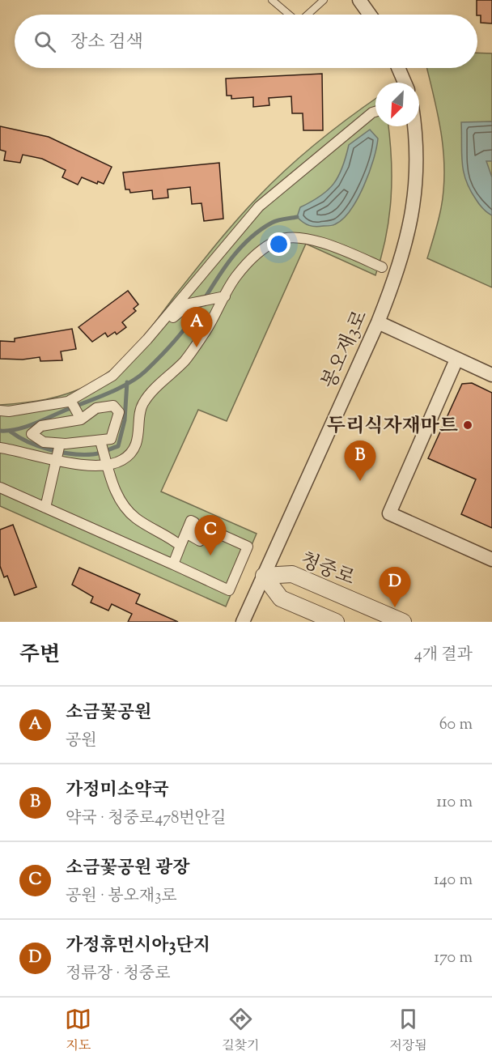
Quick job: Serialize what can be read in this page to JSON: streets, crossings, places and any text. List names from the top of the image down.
{
  "streets": {
    "street": ["봉오재3로", "청중로"]
  },
  "crossings": [
    ["봉오재3로", "청중로"]
  ],
  "places": ["두리식자재마트"],
  "north": "bottom left",
  "page": {
    "search": "장소 검색",
    "pins": [
      "A",
      "B",
      "C",
      "D"
    ],
    "heading": ["주변", "4개 결과"],
    "list": [
      {
        "mark": "A",
        "name": "소금꽃공원",
        "note": "공원",
        "value": "60 m"
      },
      {
        "mark": "B",
        "name": "가정미소약국",
        "note": "약국 · 청중로478번안길",
        "value": "110 m"
      },
      {
        "mark": "C",
        "name": "소금꽃공원 광장",
        "note": "공원 · 봉오재3로",
        "value": "140 m"
      },
      {
        "mark": "D",
        "name": "가정휴먼시아3단지",
        "note": "정류장 · 청중로",
        "value": "170 m"
      }
    ],
    "nav": ["지도", "길찾기", "저장됨"]
  }
}
